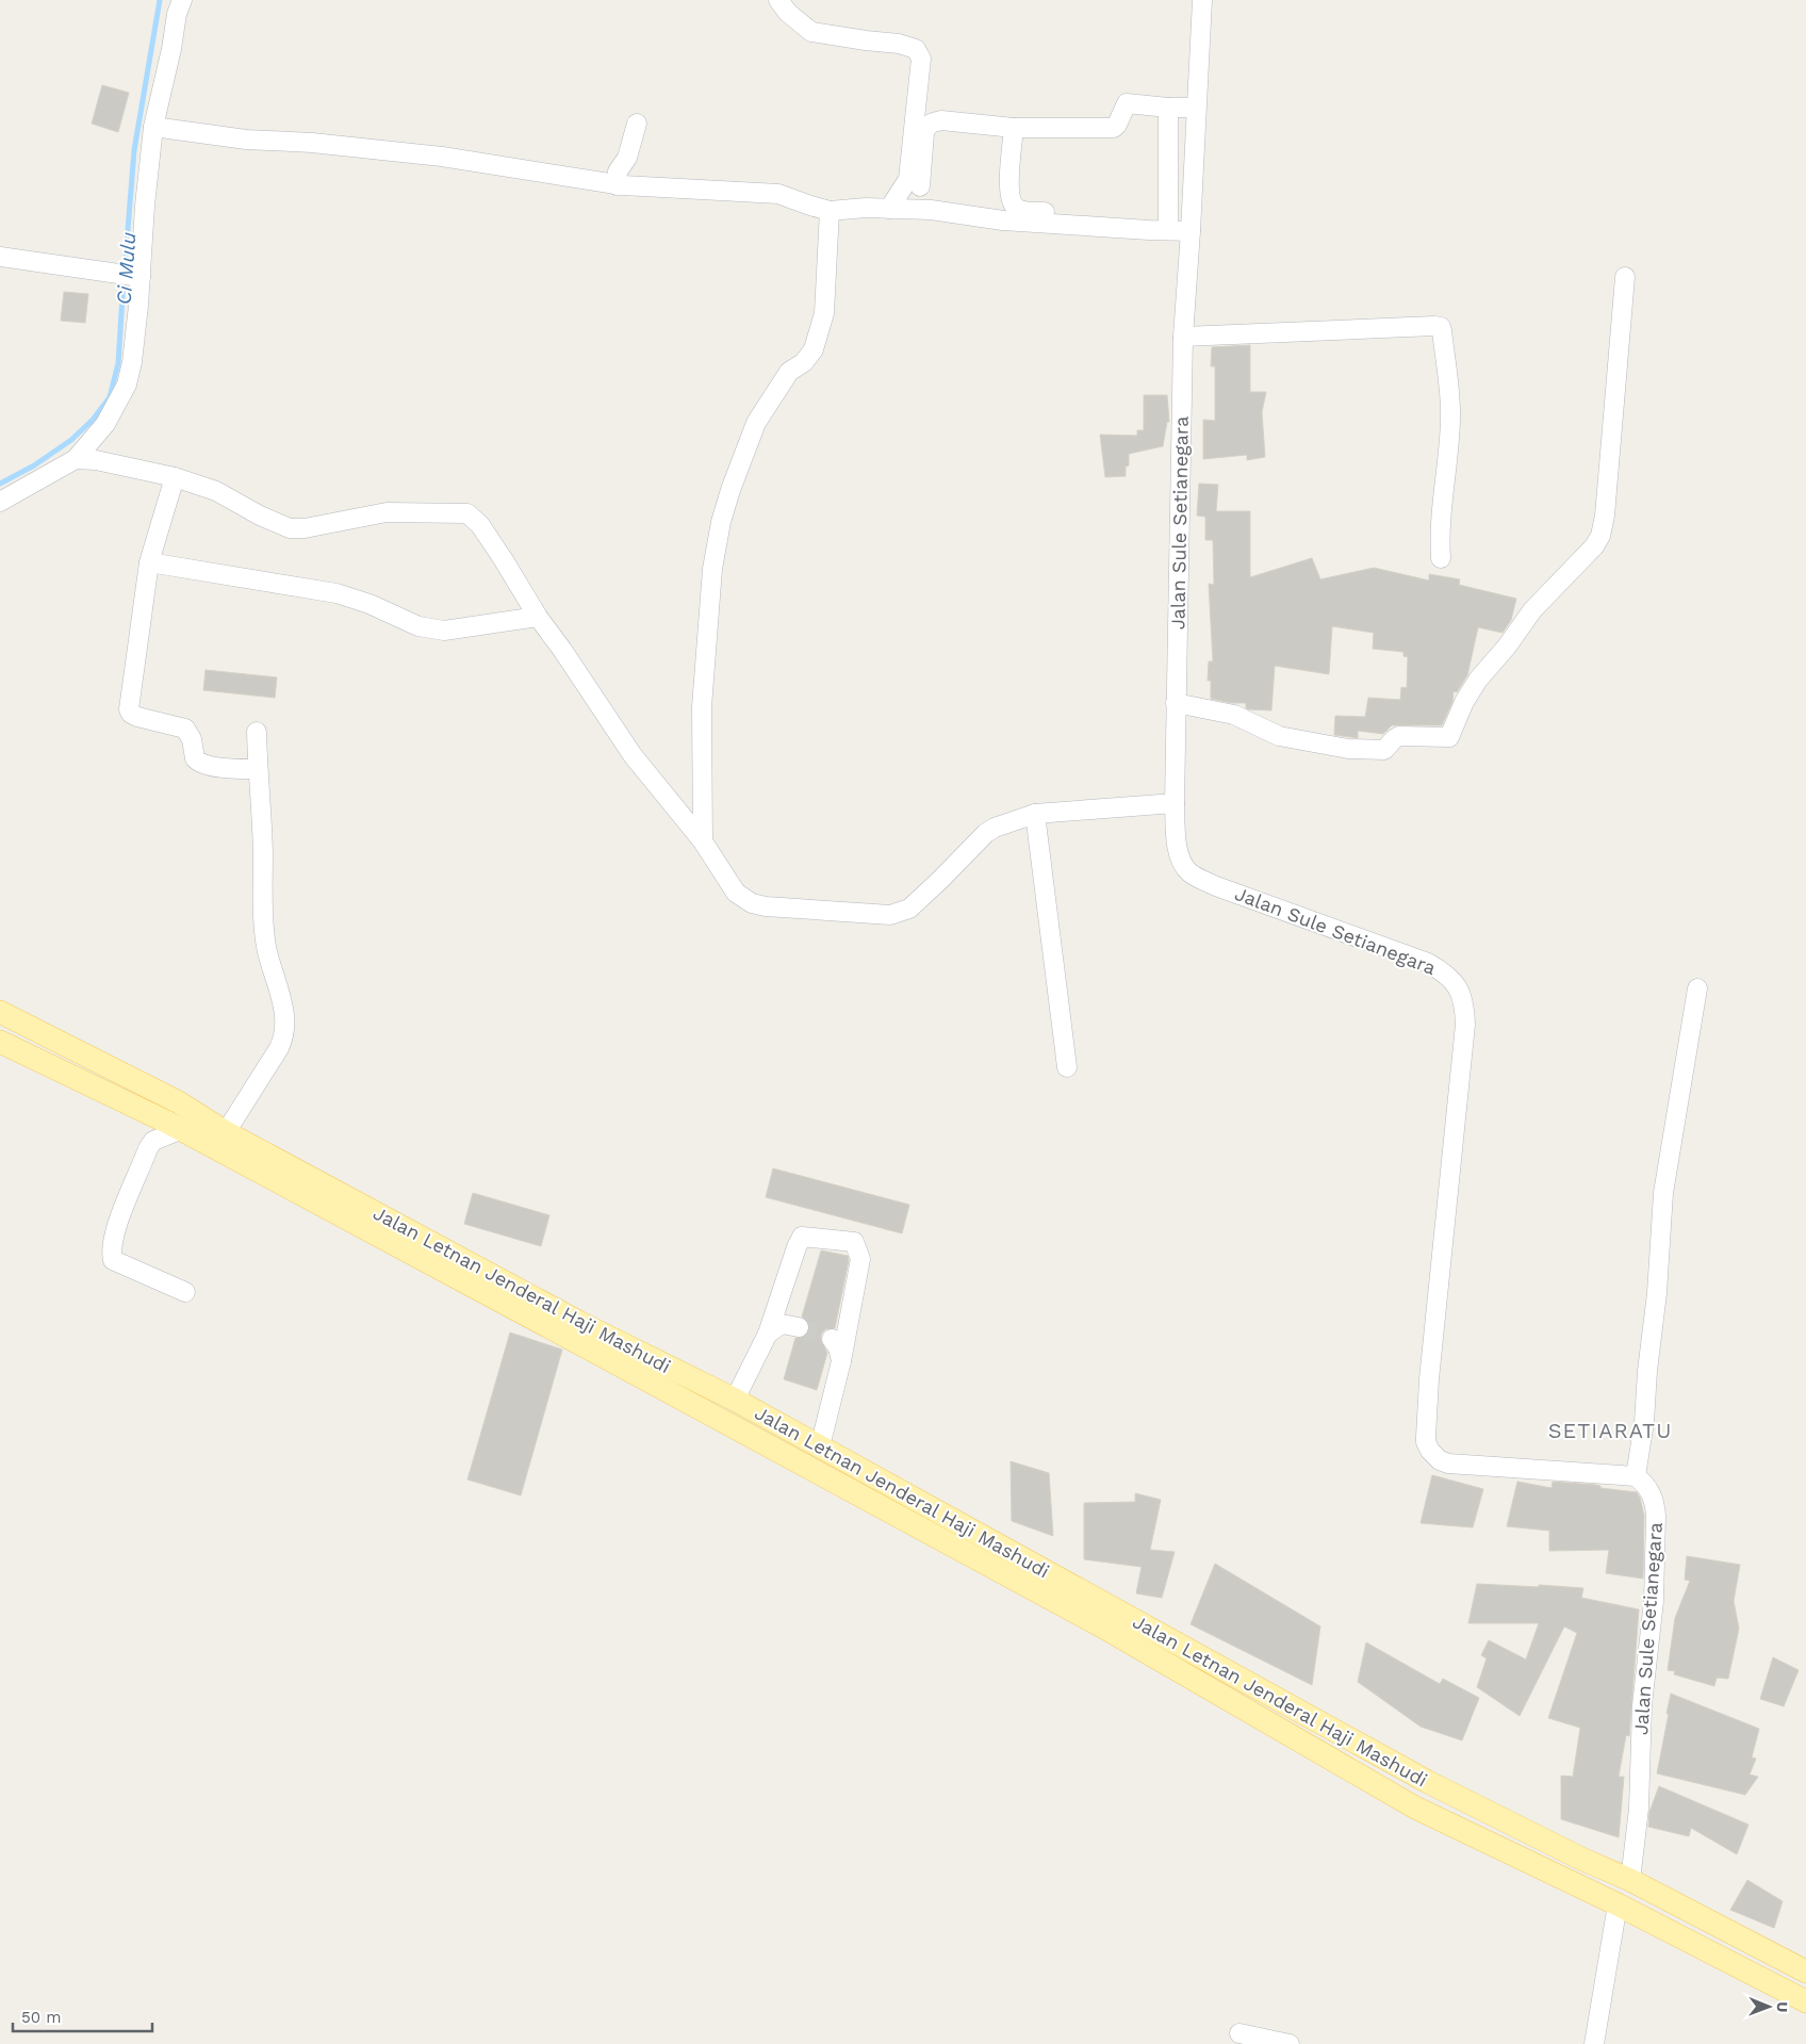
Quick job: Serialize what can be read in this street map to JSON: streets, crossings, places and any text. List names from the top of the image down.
{
  "streets": {
    "main road": ["Jalan Letnan Jenderal Haji Mashudi"],
    "street": ["Jalan Sule Setianegara"]
  },
  "crossings": [
    ["Jalan Sule Setianegara", "Jalan Letnan Jenderal Haji Mashudi"]
  ],
  "districts": ["SETIARATU"],
  "water": ["Ci Mulu"],
  "scale_bar": "50 m",
  "north": "right"
}
